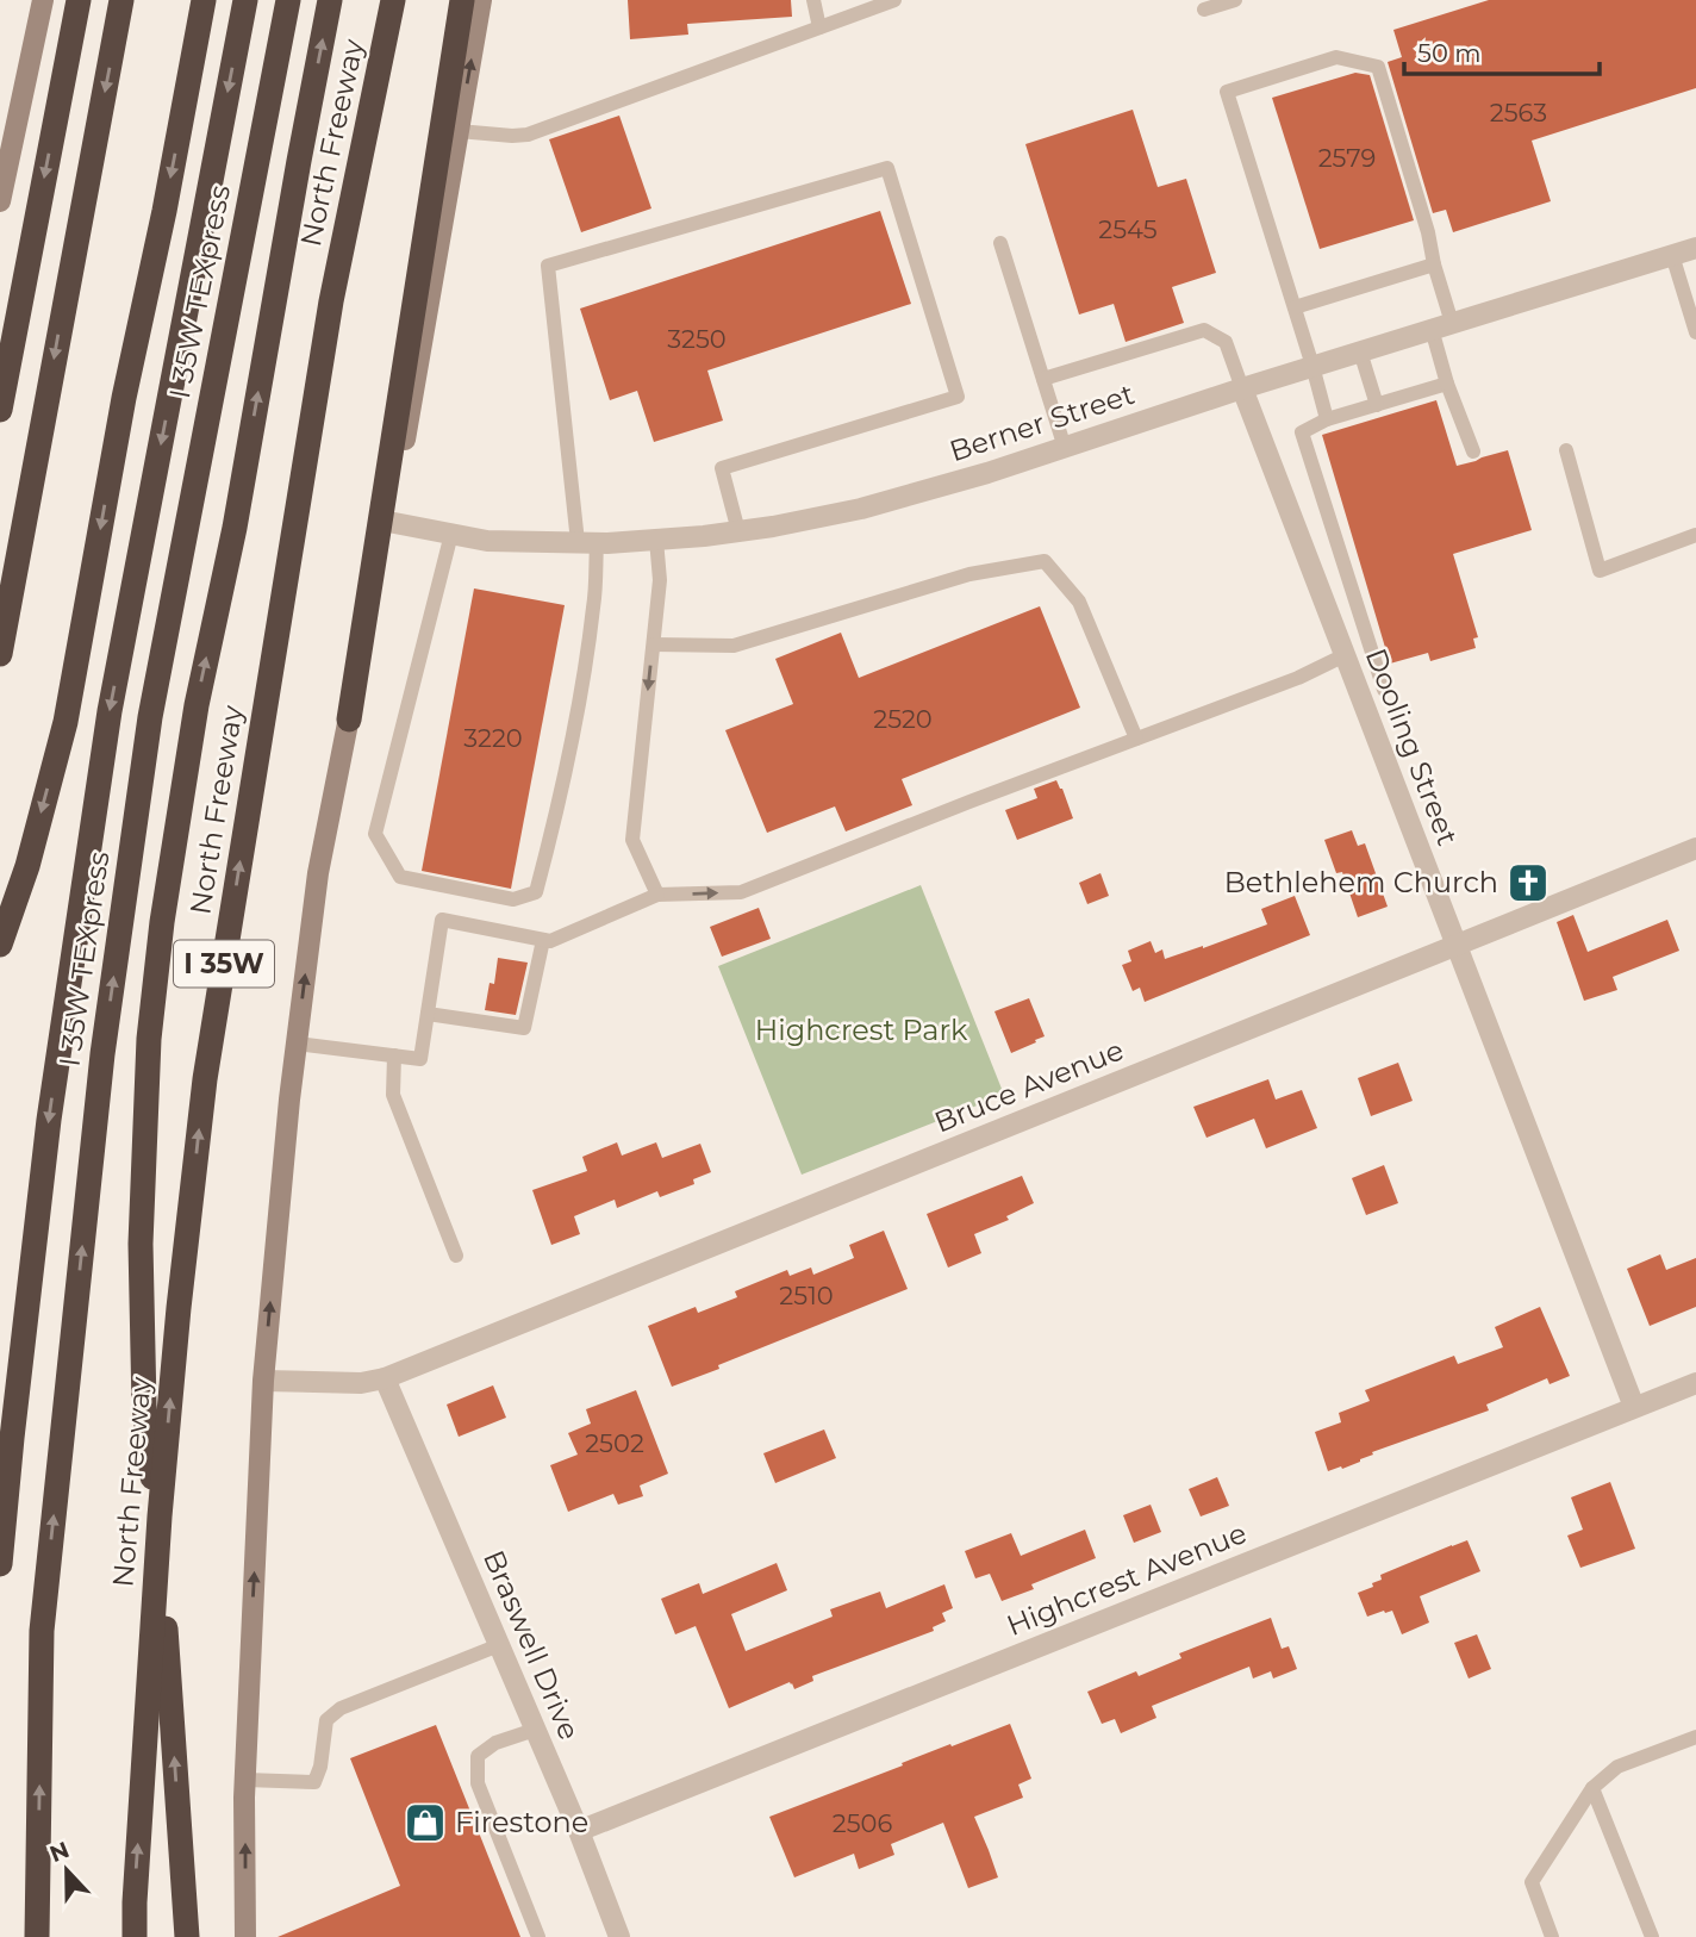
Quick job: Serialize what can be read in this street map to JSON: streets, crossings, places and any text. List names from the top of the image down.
{
  "streets": {
    "highway": ["North Freeway", "I 35W TEXpress", "I 35W"],
    "street": [
      "Berner Street",
      "Dooling Street",
      "Bruce Avenue",
      "Highcrest Avenue",
      "Braswell Drive"
    ]
  },
  "crossings": [
    ["Berner Street", "Dooling Street"],
    ["Dooling Street", "Bruce Avenue"],
    ["Dooling Street", "Highcrest Avenue"],
    ["Bruce Avenue", "Braswell Drive"],
    ["Highcrest Avenue", "Braswell Drive"]
  ],
  "parks": ["Highcrest Park"],
  "places": {
    "church": ["Bethlehem Church"],
    "shop": ["Firestone"]
  },
  "house_numbers": [
    "2563",
    "2579",
    "2545",
    "3250",
    "2520",
    "3220",
    "2510",
    "2502",
    "2506"
  ],
  "scale_bar": "50 m",
  "north": "top"
}
